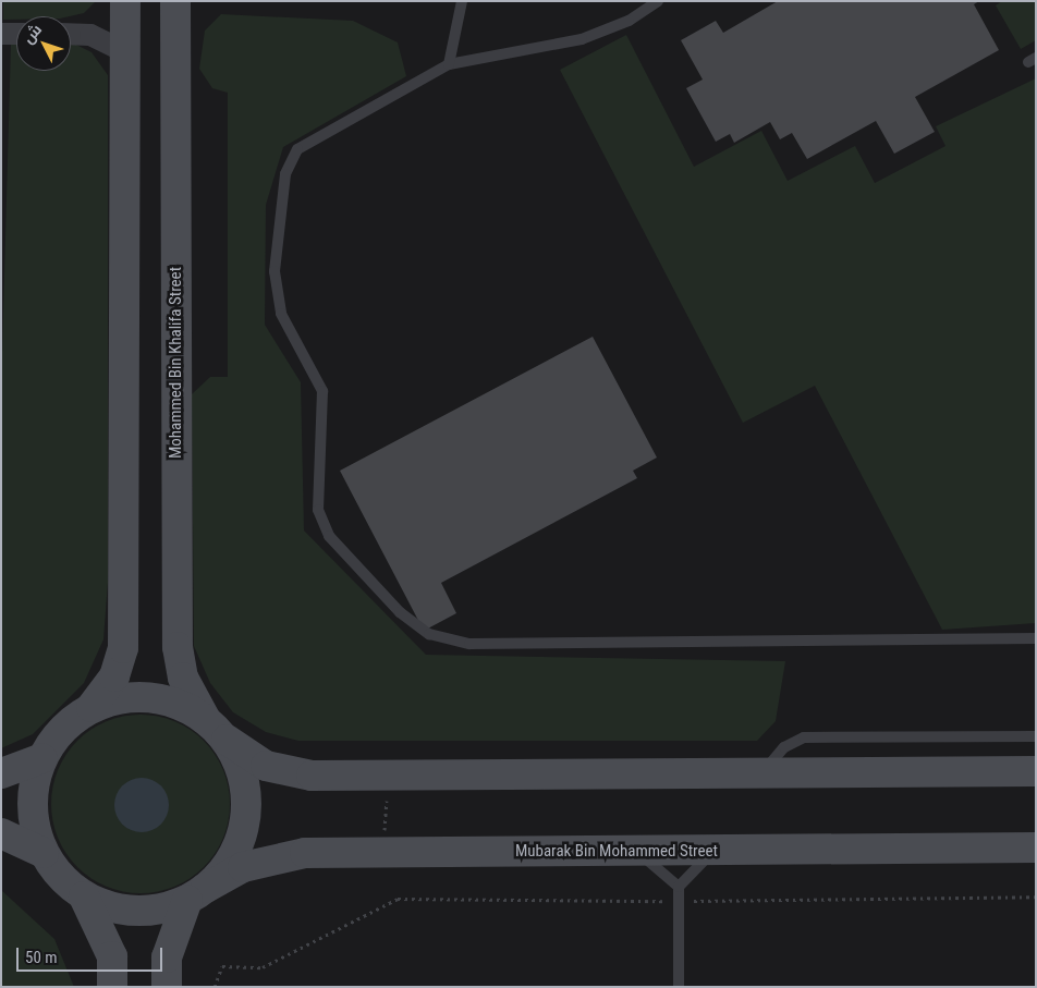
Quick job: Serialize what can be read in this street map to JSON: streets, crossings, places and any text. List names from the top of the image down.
{
  "streets": {
    "main road": ["Mohammed Bin Khalifa Street", "Mubarak Bin Mohammed Street"]
  },
  "scale_bar": "50 m",
  "north": "top left"
}
